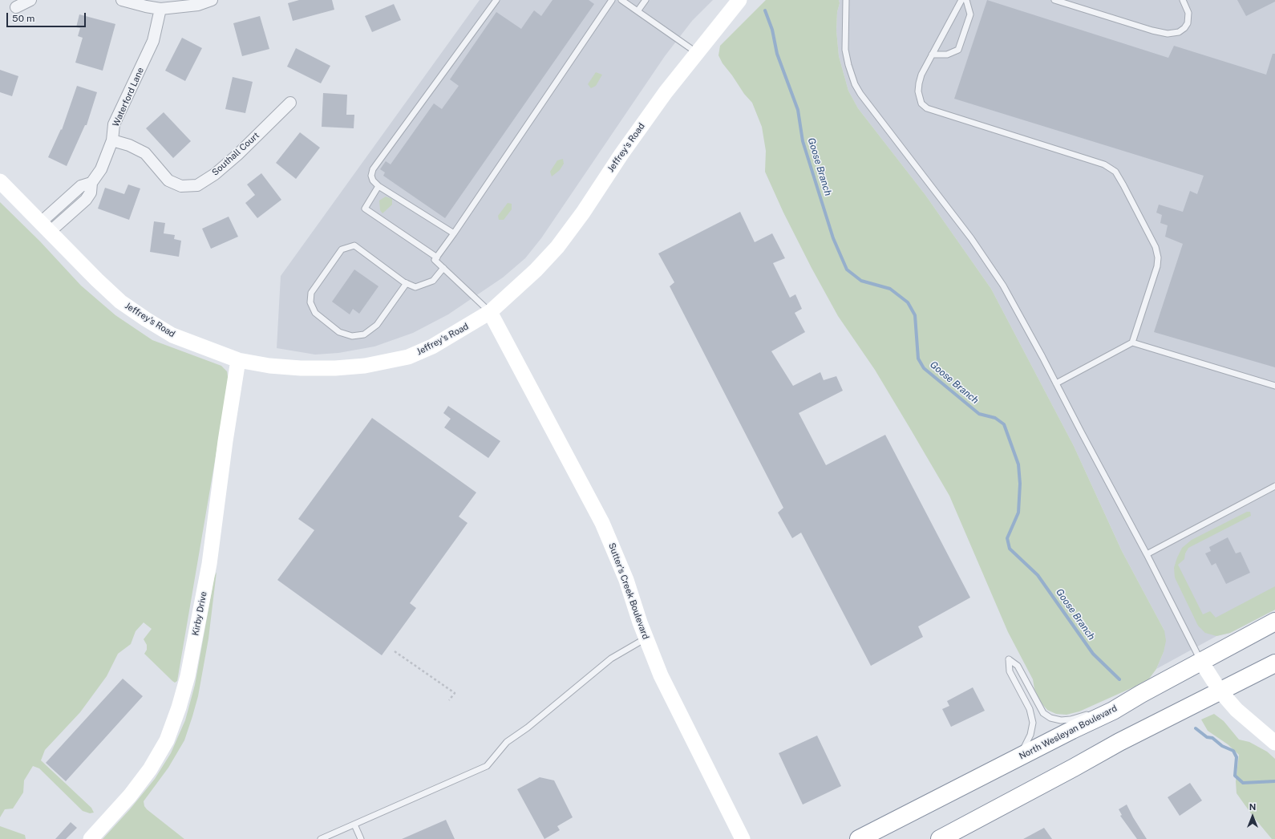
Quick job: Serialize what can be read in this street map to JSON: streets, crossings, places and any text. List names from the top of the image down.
{
  "streets": {
    "highway": ["North Wesleyan Boulevard"],
    "street": [
      "Waterford Lane",
      "Jeffrey's Road",
      "Southall Court",
      "Sutter's Creek Boulevard",
      "Kirby Drive"
    ]
  },
  "crossings": [
    ["Waterford Lane", "Jeffrey's Road"],
    ["Waterford Lane", "Southall Court"],
    ["Jeffrey's Road", "Sutter's Creek Boulevard"],
    ["Jeffrey's Road", "Kirby Drive"]
  ],
  "water": ["Goose Branch"],
  "scale_bar": "50 m",
  "north": "top"
}
